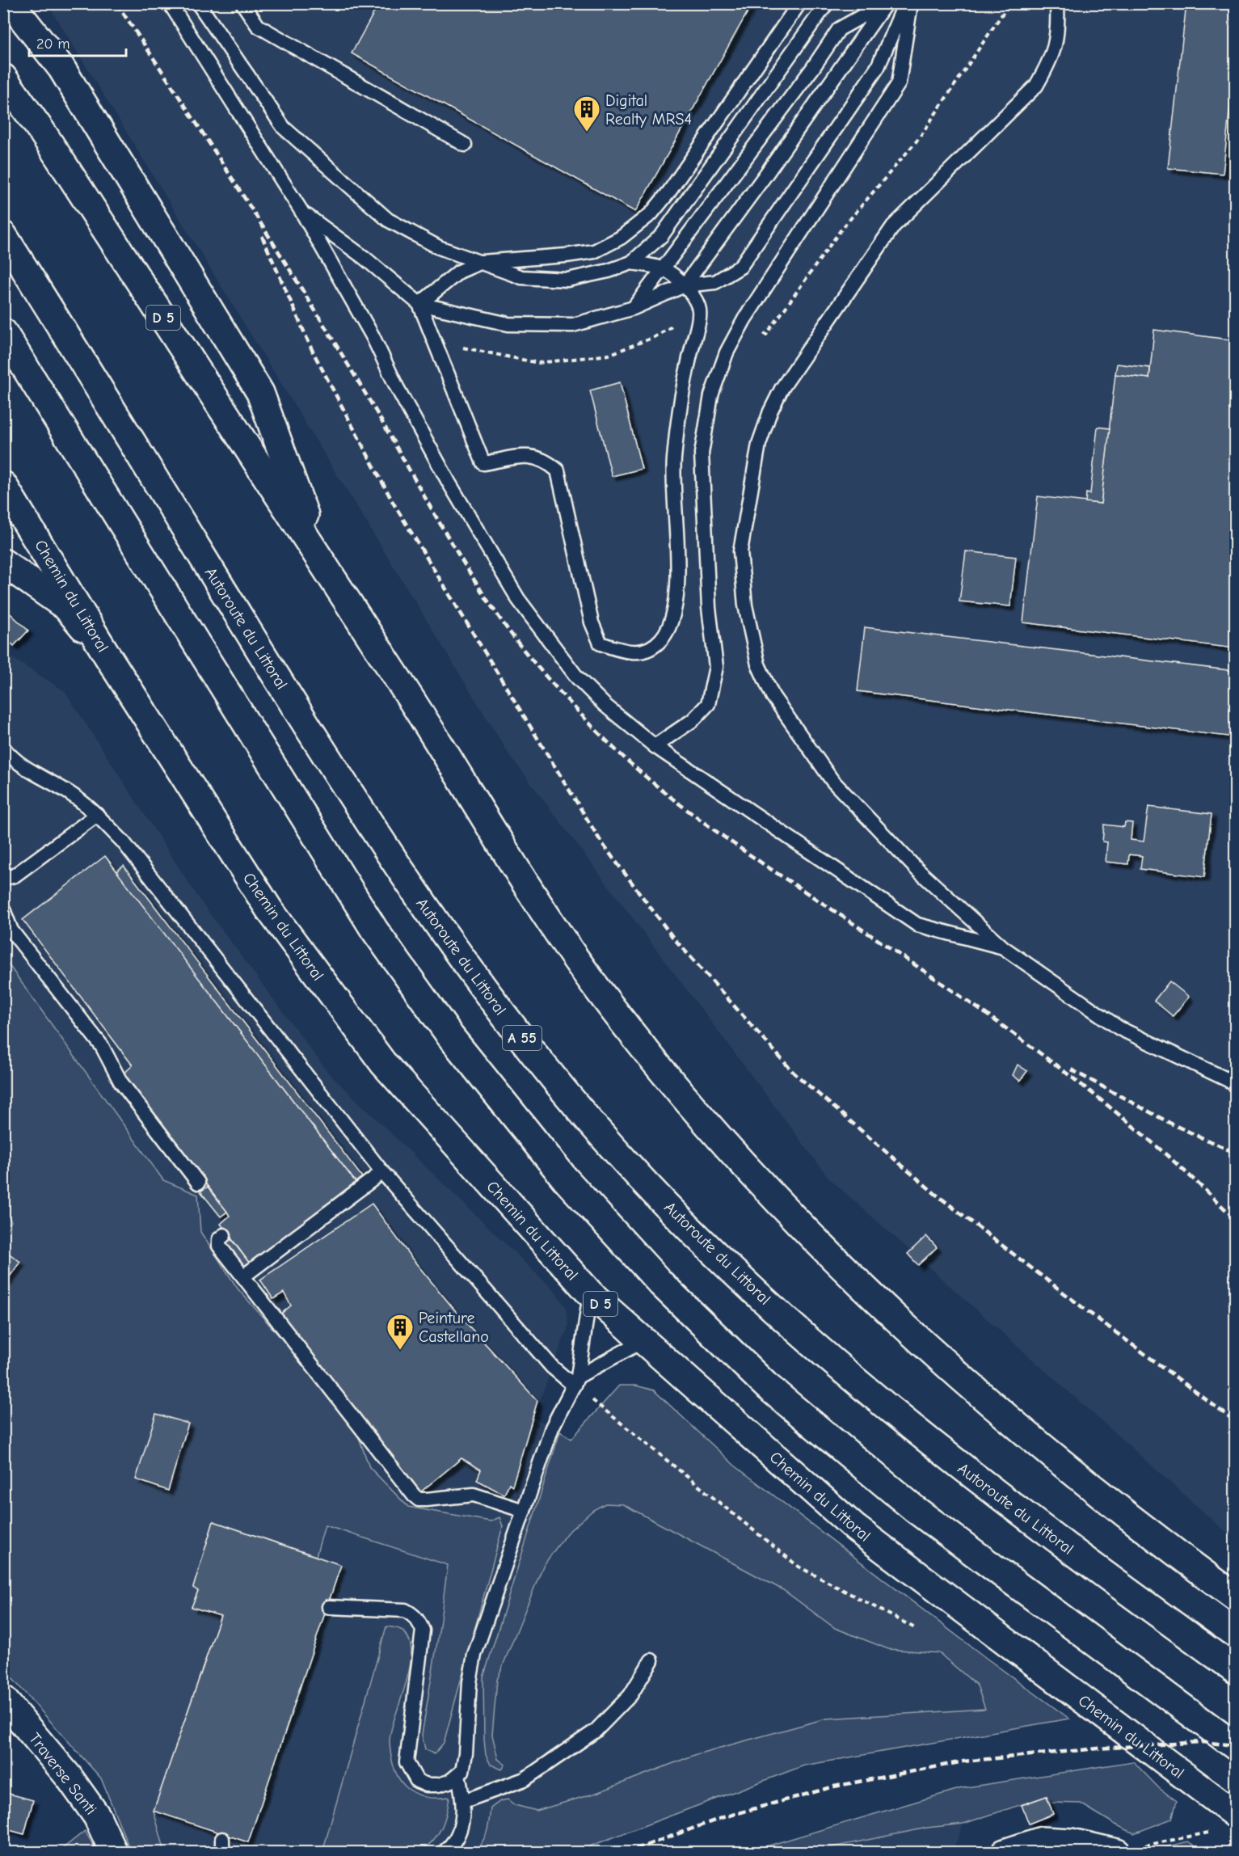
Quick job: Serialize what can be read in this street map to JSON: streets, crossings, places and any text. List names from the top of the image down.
{
  "streets": {
    "main road": [
      "D 5",
      "Chemin du Littoral",
      "Autoroute du Littoral",
      "A 55",
      "Traverse Santi"
    ]
  },
  "places": {
    "building": ["Digital Realty MRS4", "Peinture Castellano"]
  },
  "scale_bar": "20 m"
}
